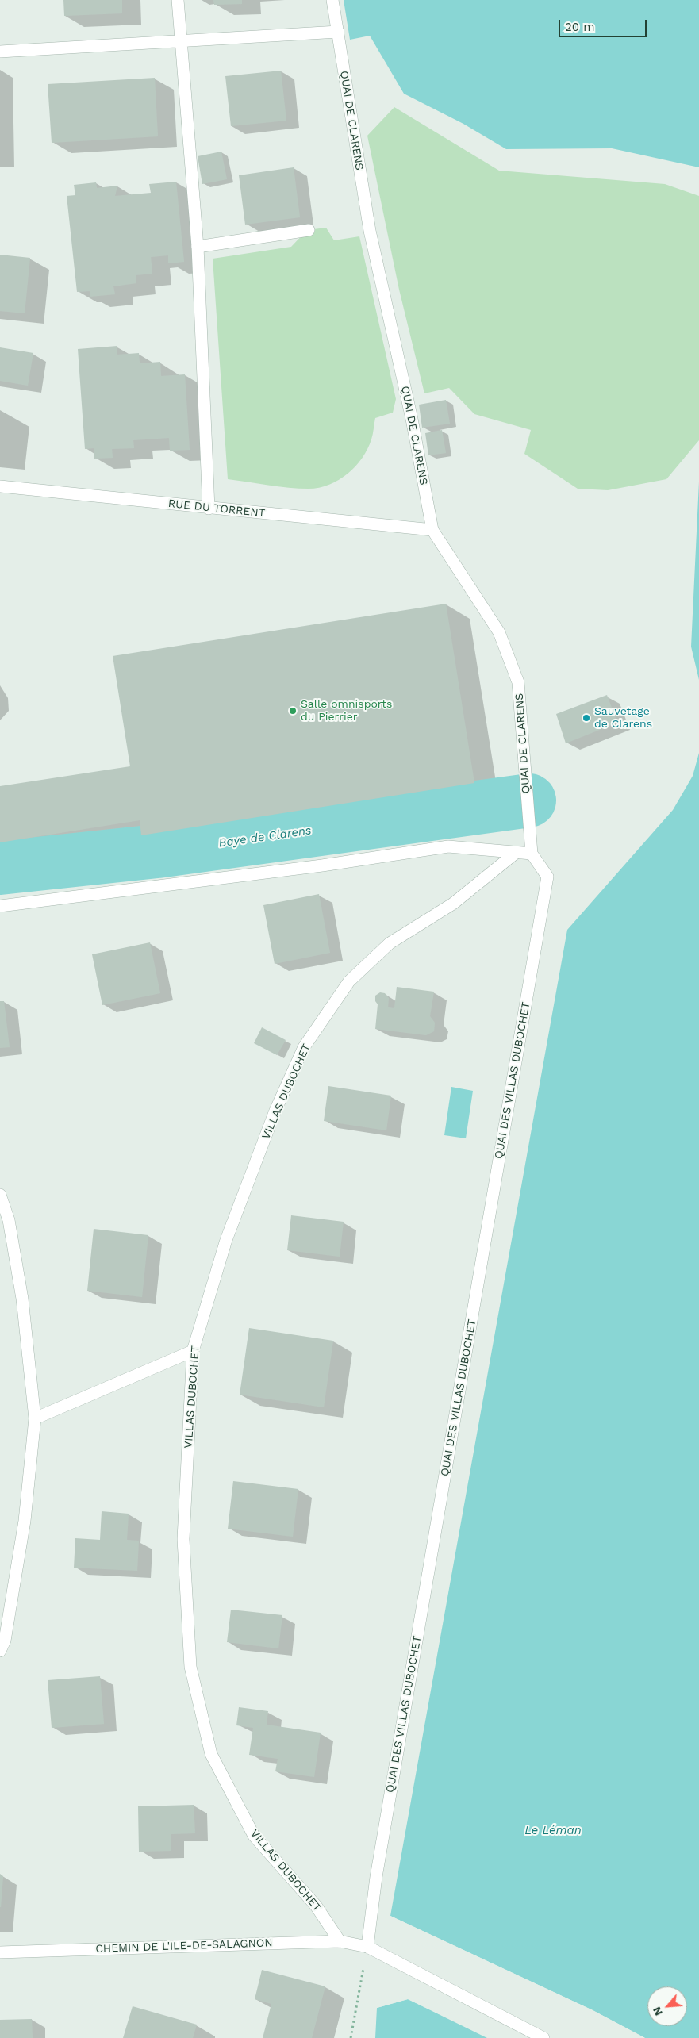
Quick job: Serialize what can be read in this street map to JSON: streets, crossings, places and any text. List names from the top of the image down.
{
  "streets": {
    "street": [
      "QUAI DE CLARENS",
      "RUE DU TORRENT",
      "QUAI DES VILLAS DUBOCHET",
      "VILLAS DUBOCHET",
      "CHEMIN DE L'ILE-DE-SALAGNON"
    ]
  },
  "crossings": [
    ["QUAI DE CLARENS", "RUE DU TORRENT"],
    ["QUAI DE CLARENS", "QUAI DES VILLAS DUBOCHET"],
    ["QUAI DES VILLAS DUBOCHET", "CHEMIN DE L'ILE-DE-SALAGNON"],
    ["VILLAS DUBOCHET", "CHEMIN DE L'ILE-DE-SALAGNON"]
  ],
  "water": ["Baye de Clarens", "Le Léman"],
  "places": ["Salle omnisports du Pierrier", "Sauvetage de Clarens"],
  "scale_bar": "20 m",
  "north": "bottom left"
}
